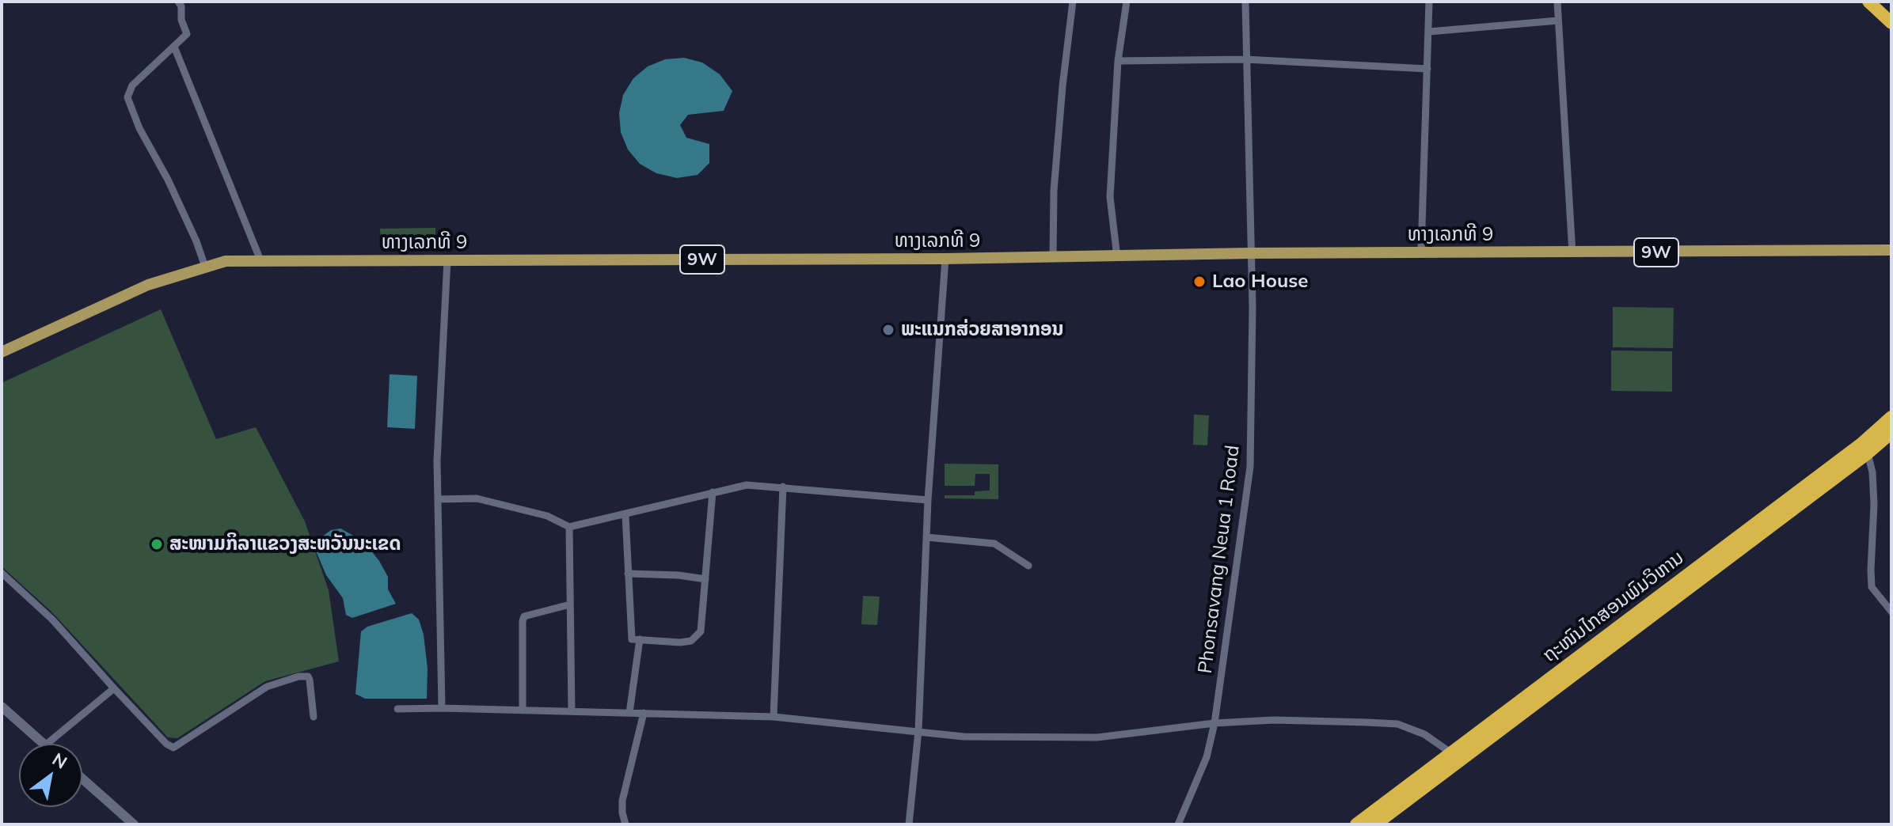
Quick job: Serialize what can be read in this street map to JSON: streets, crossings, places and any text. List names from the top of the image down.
{
  "streets": {
    "highway": ["ຖະໜົນໄກສອນພົມວິຫານ"],
    "main road": ["ທາງເລກທີ 9", "9W"],
    "street": ["Phonsavang Neua 1 Road"]
  },
  "crossings": [
    ["ທາງເລກທີ 9", "Phonsavang Neua 1 Road"]
  ],
  "places": ["Lao House", "ພະແນກສ່ວຍສາອາກອນ", "ສະໜາມກິລາແຂວງສະຫວັນນະເຂດ"],
  "north": "top right"
}
